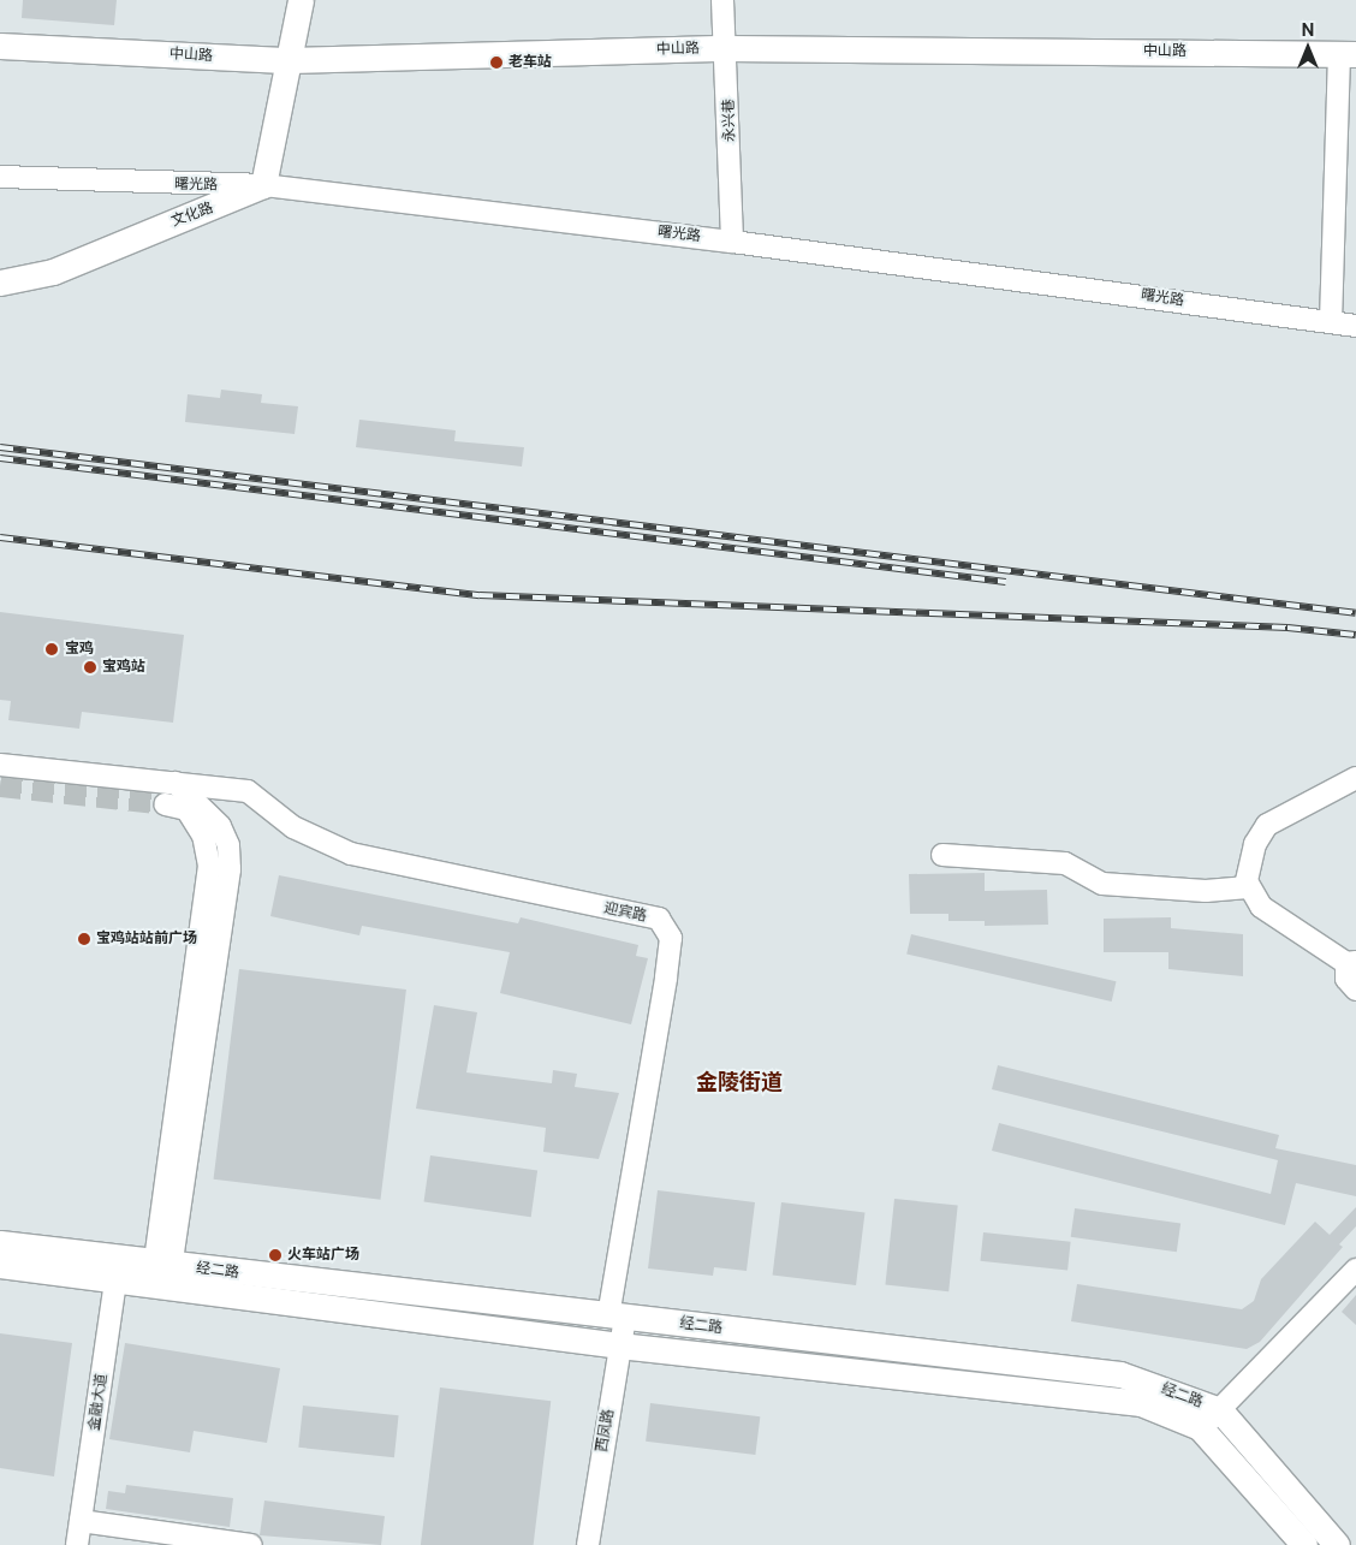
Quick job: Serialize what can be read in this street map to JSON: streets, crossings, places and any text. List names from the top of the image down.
{
  "streets": {
    "main road": ["中山路", "文化路", "经二路"],
    "street": [
      "永兴巷",
      "曙光路",
      "迎宾路",
      "金融大道",
      "西凤路"
    ]
  },
  "crossings": [
    ["中山路", "永兴巷"],
    ["永兴巷", "曙光路"],
    ["曙光路", "文化路"],
    ["迎宾路", "经二路"],
    ["迎宾路", "西凤路"],
    ["经二路", "金融大道"],
    ["经二路", "西凤路"]
  ],
  "districts": ["金陵街道"],
  "places": [
    "老车站",
    "宝鸡",
    "宝鸡站",
    "宝鸡站站前广场",
    "火车站广场"
  ],
  "north": "top"
}
